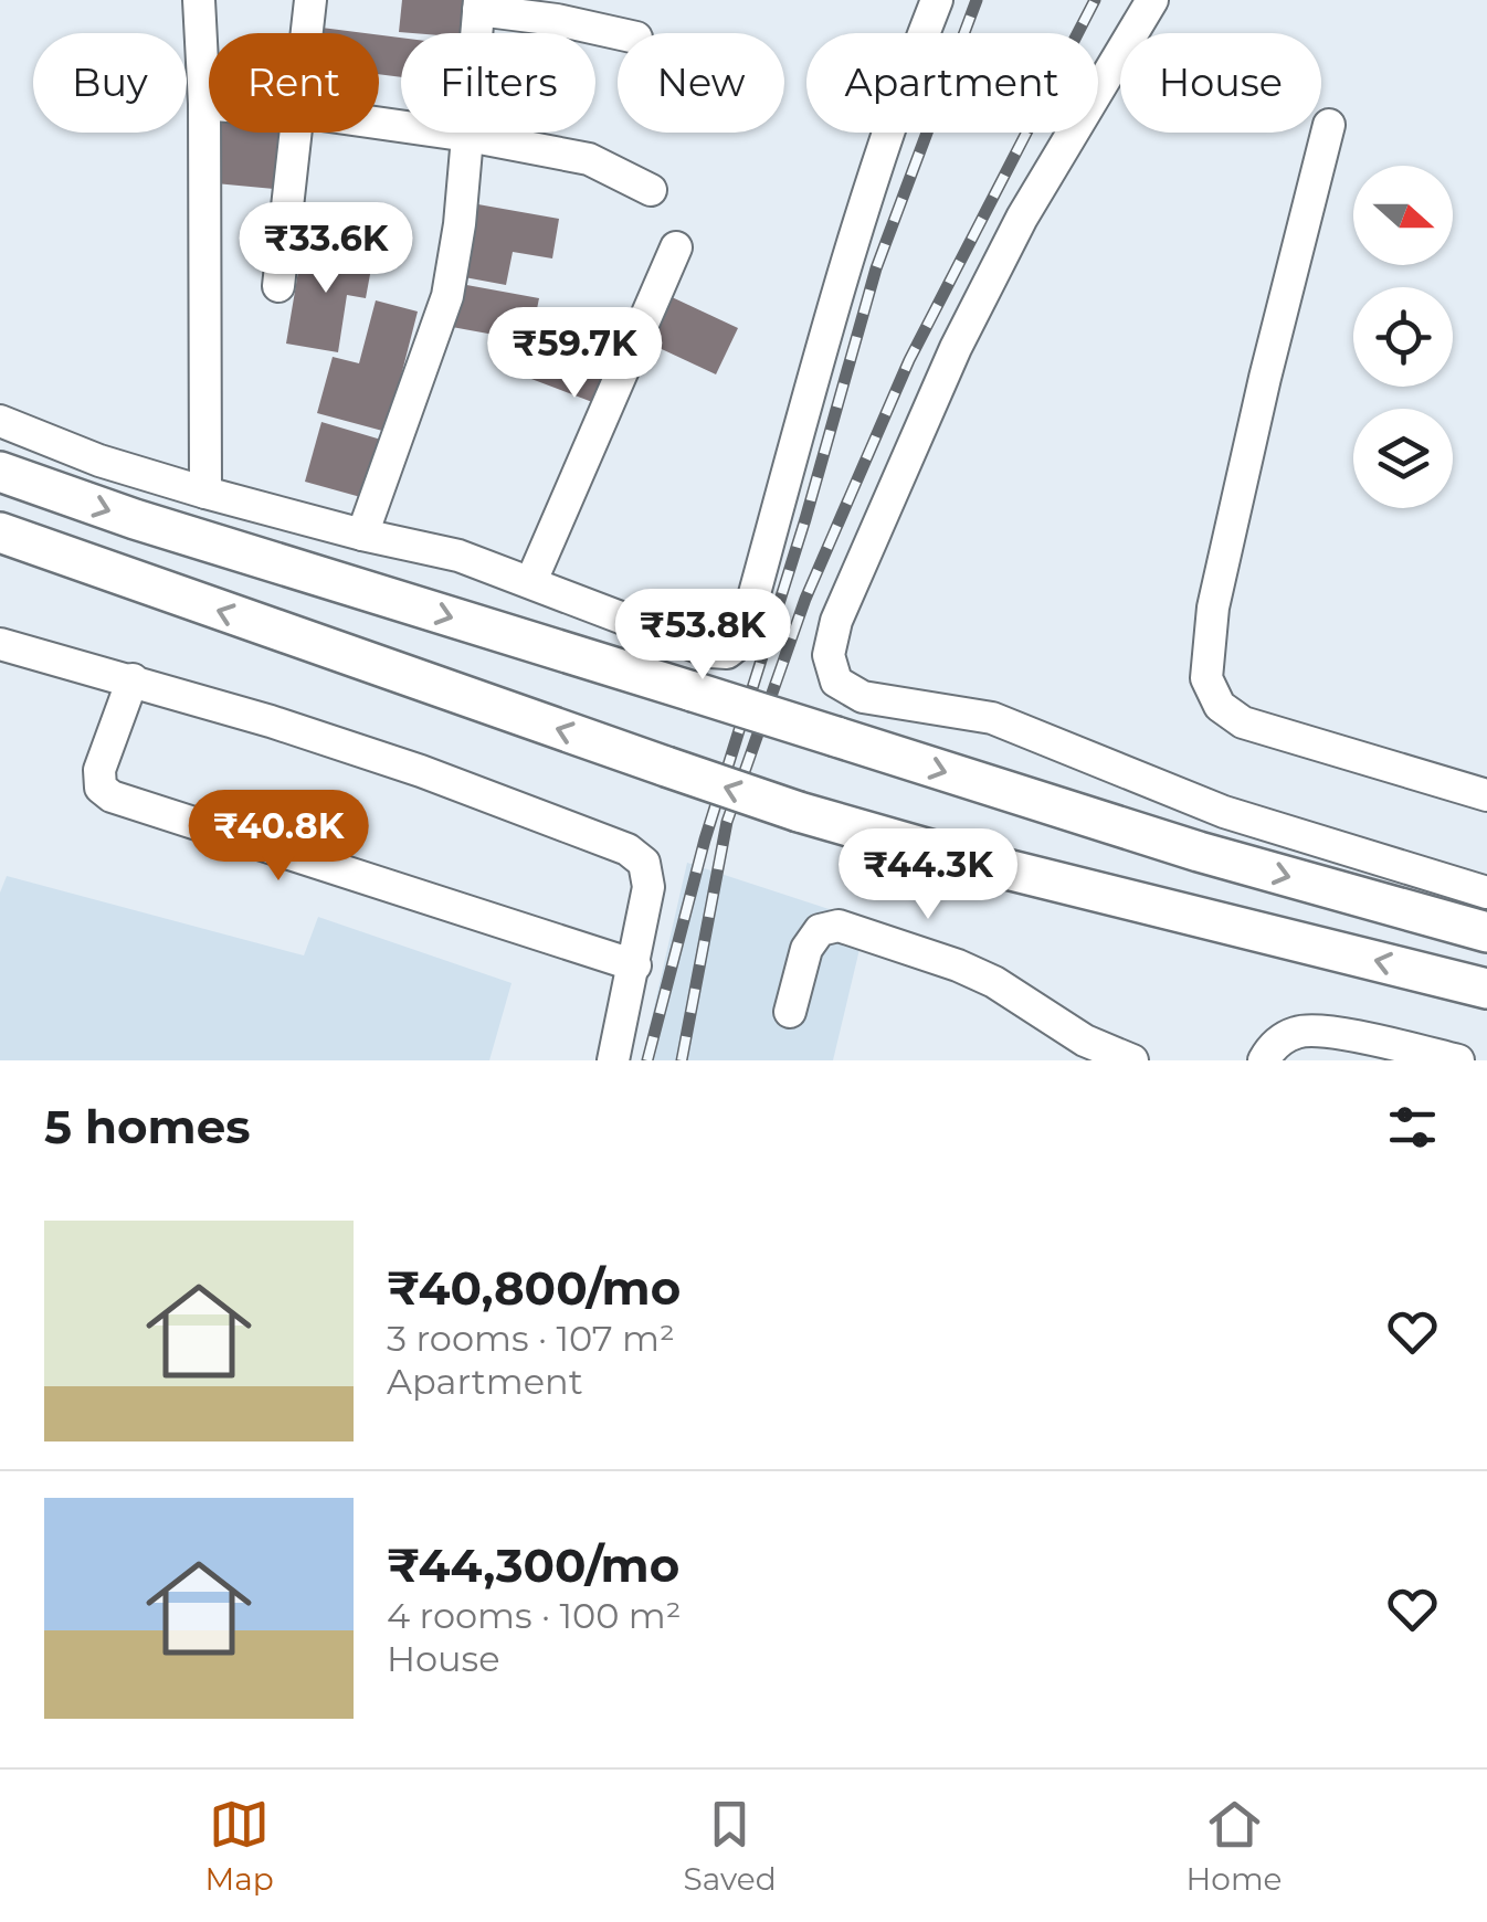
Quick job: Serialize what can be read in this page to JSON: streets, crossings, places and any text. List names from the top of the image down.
{
  "north": "right",
  "page": {
    "chip": [
      "Buy",
      "Rent",
      "Filters",
      "New",
      "Apartment",
      "House"
    ],
    "price": [
      "₹33.6K",
      "₹59.7K",
      "₹53.8K",
      "₹40.8K",
      "₹44.3K"
    ],
    "heading": "5 homes",
    "list": [
      {
        "name": "₹40,800/mo",
        "note": "3 rooms · 107 m² · Apartment"
      },
      {
        "name": "₹44,300/mo",
        "note": "4 rooms · 100 m² · House"
      }
    ],
    "tabs": ["Map", "Saved", "Home"]
  }
}
